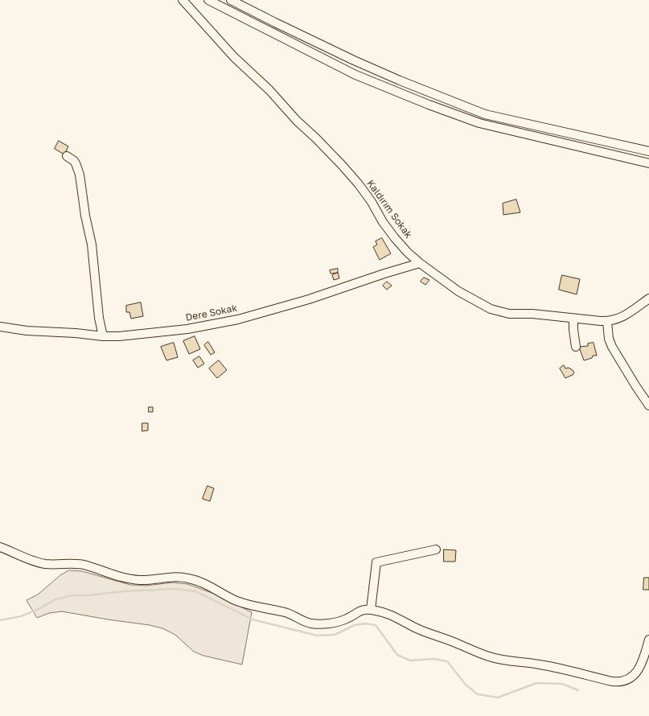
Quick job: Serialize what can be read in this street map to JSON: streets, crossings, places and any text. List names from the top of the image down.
{
  "streets": {
    "street": ["Kaldırım Sokak", "Dere Sokak"]
  },
  "crossings": [
    ["Kaldırım Sokak", "Dere Sokak"]
  ]
}
